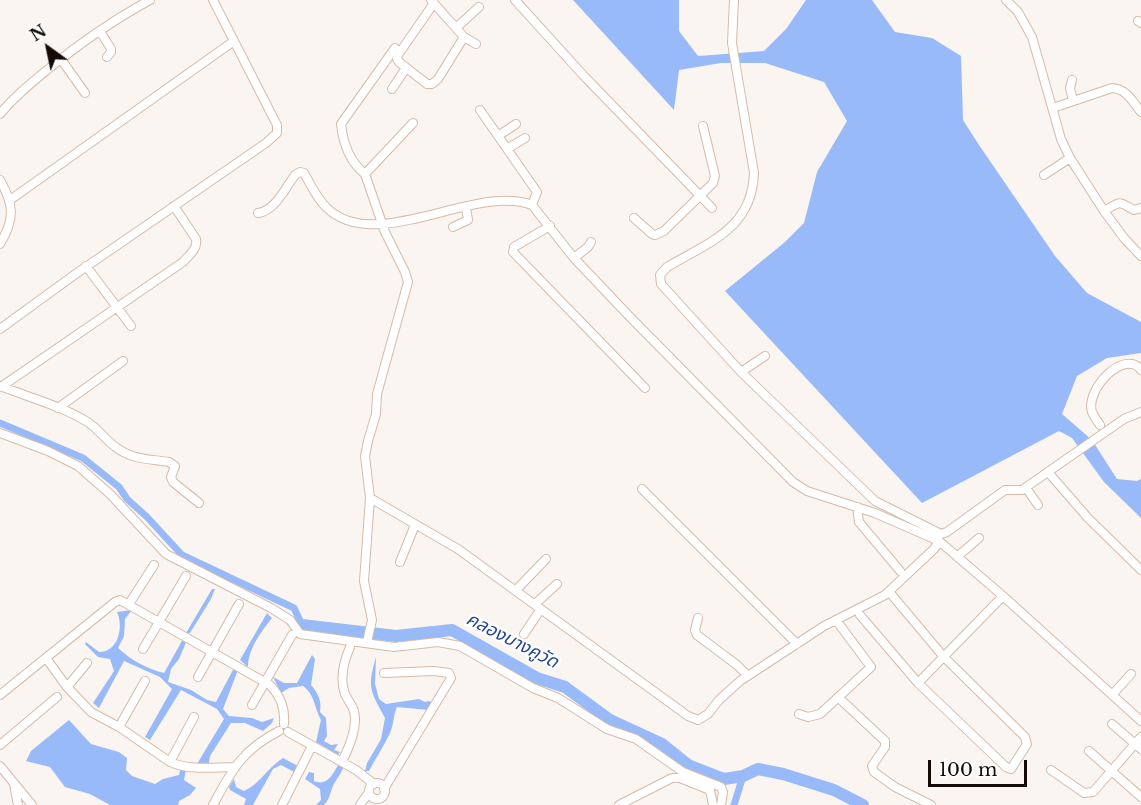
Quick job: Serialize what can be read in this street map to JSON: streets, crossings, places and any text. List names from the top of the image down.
{
  "water": ["คลองบางคูวัด"],
  "scale_bar": "100 m",
  "north": "top left"
}
